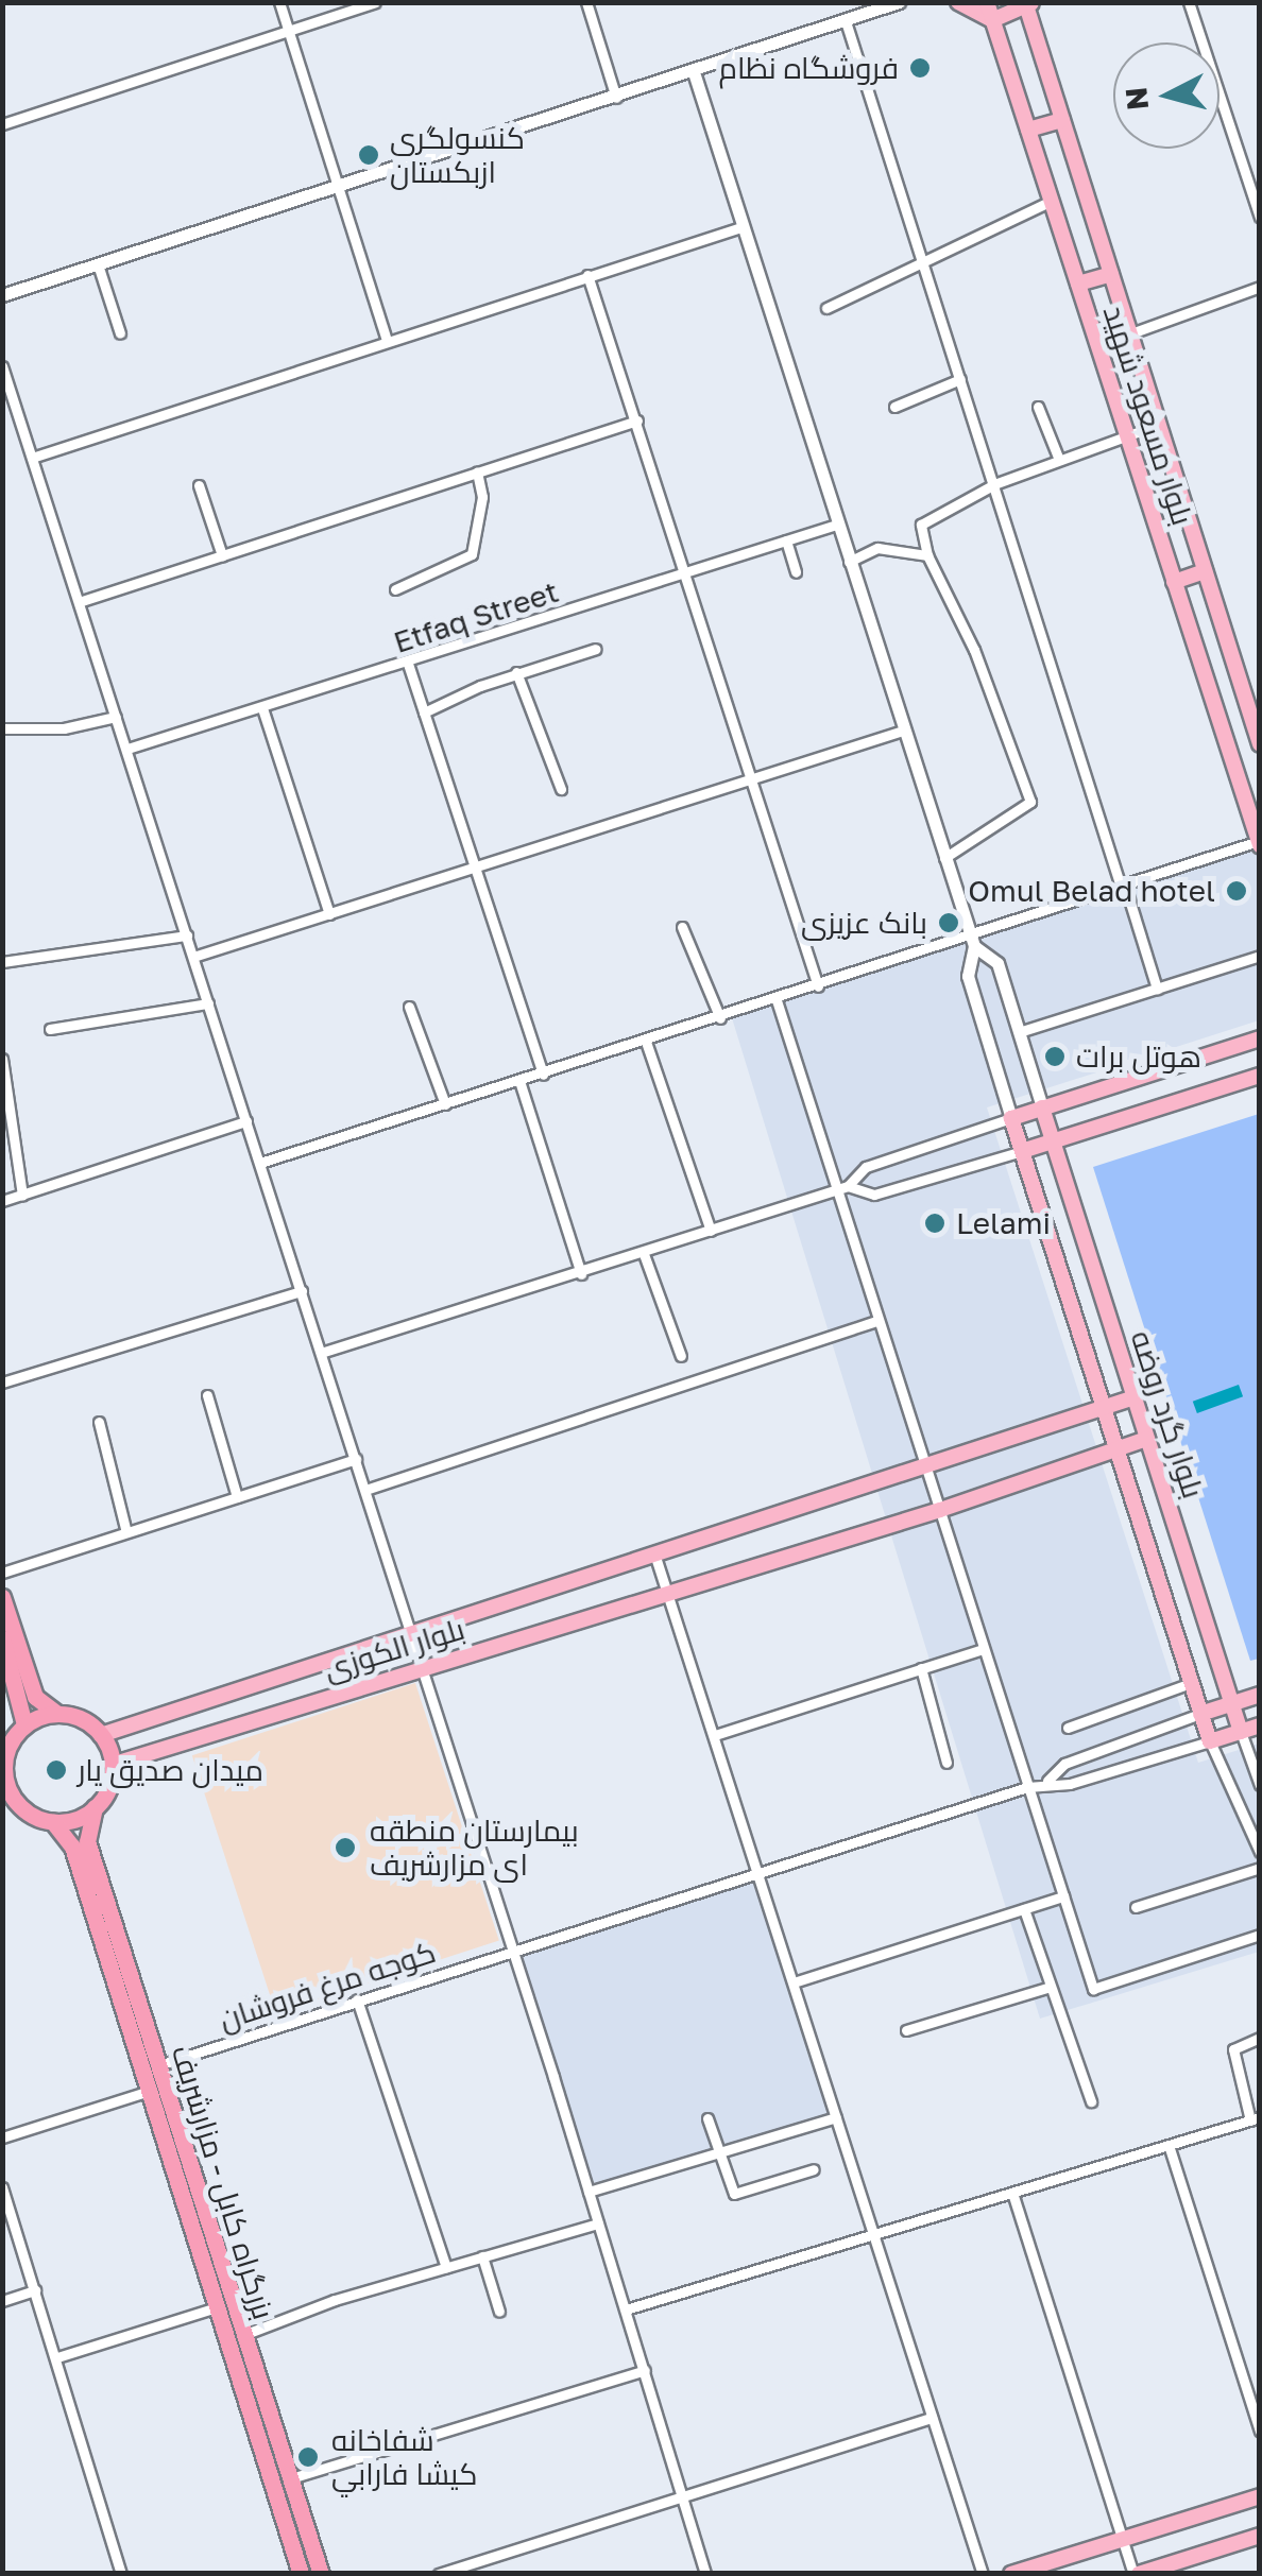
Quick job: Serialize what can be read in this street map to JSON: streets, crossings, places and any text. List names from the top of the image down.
{
  "streets": {
    "highway": ["بزرگراه کابل - مزارشریف"],
    "main road": ["بلوار مسعود شهید", "بلوار گرد روضه", "بلوار الکوزی"],
    "street": ["Etfaq Street", "كوجه مرغ فروشان"]
  },
  "crossings": [
    ["بلوار گرد روضه", "بلوار الکوزی"],
    ["بلوار الکوزی", "بزرگراه کابل - مزارشریف"],
    ["كوجه مرغ فروشان", "بزرگراه کابل - مزارشریف"]
  ],
  "places": [
    "فروشگاه نظام",
    "کنسولگری ازبکستان",
    "Omul Belad hotel",
    "بانک عزیزی",
    "هوتل برات",
    "Lelami",
    "میدان صدیق یار",
    "بیمارستان منطقه ای مزارشریف",
    "شفاخانه كيشا فارابي"
  ],
  "north": "left"
}
